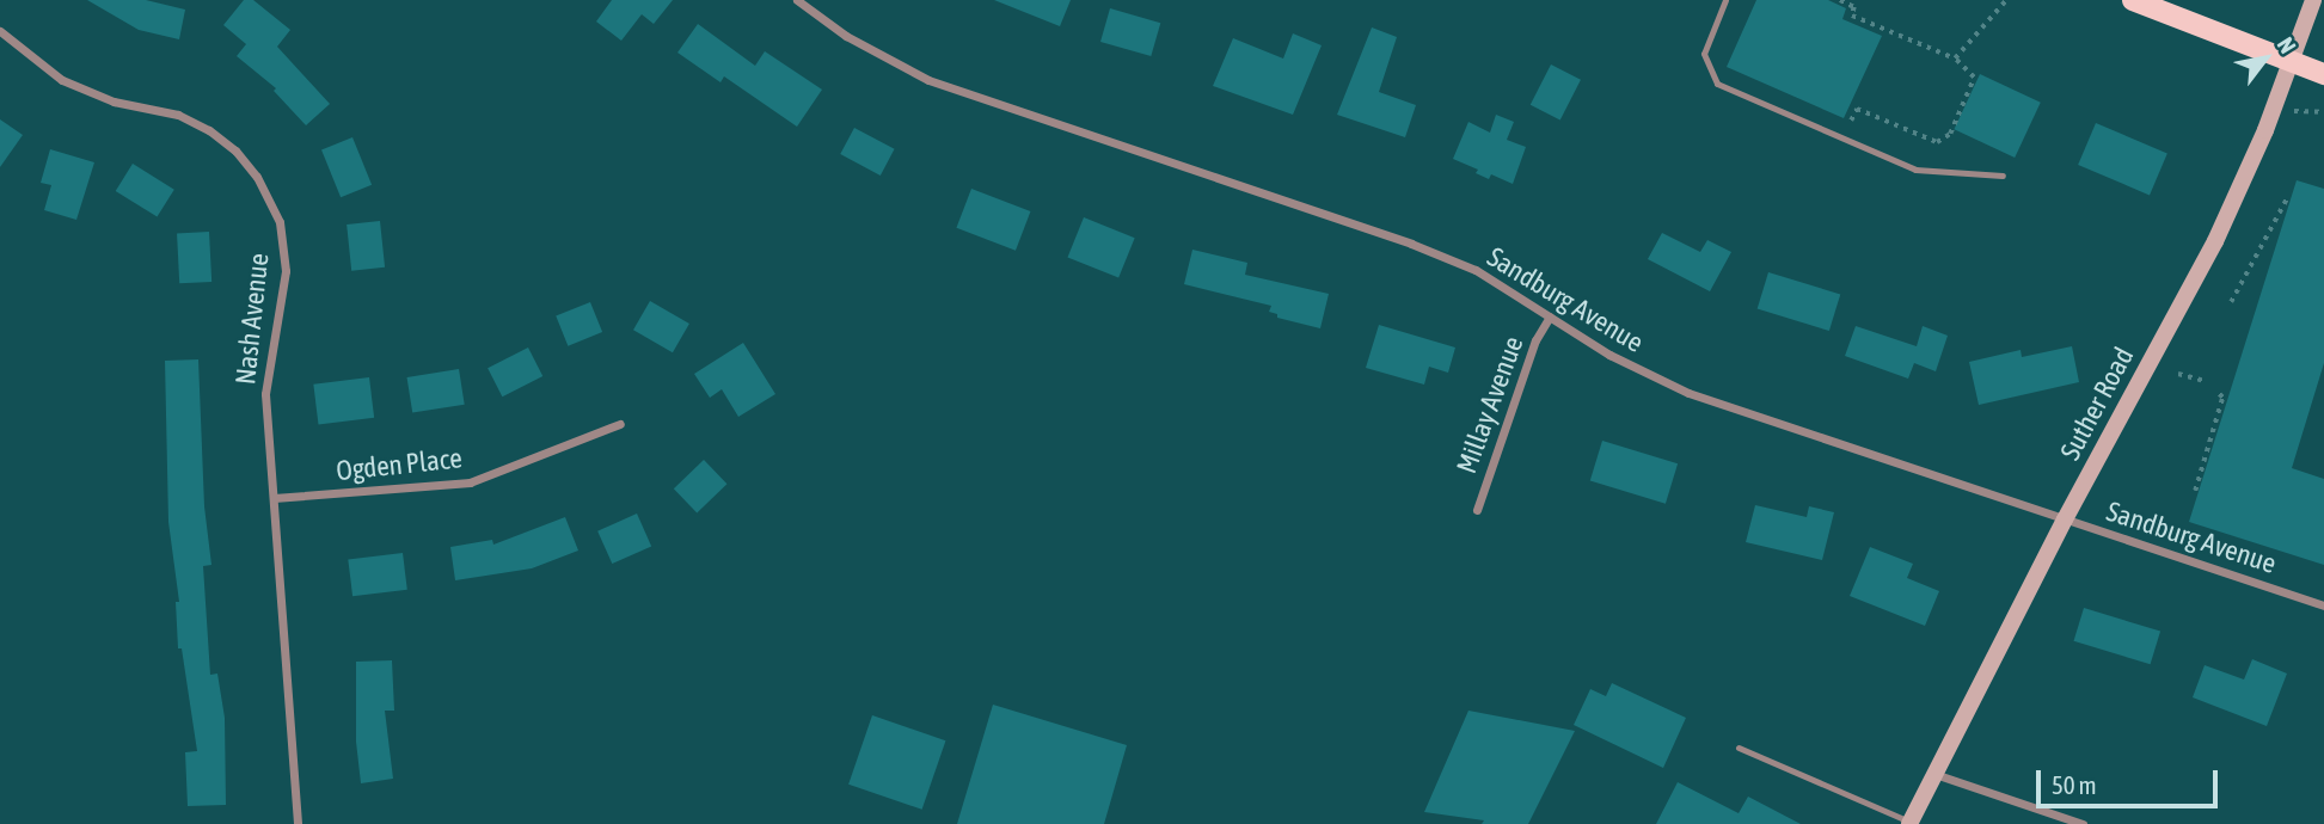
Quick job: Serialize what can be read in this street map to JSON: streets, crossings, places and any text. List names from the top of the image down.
{
  "streets": {
    "street": [
      "Sandburg Avenue",
      "Nash Avenue",
      "Suther Road",
      "Millay Avenue",
      "Ogden Place"
    ]
  },
  "crossings": [
    ["Sandburg Avenue", "Suther Road"],
    ["Sandburg Avenue", "Millay Avenue"],
    ["Nash Avenue", "Ogden Place"]
  ],
  "scale_bar": "50 m",
  "north": "top right"
}
